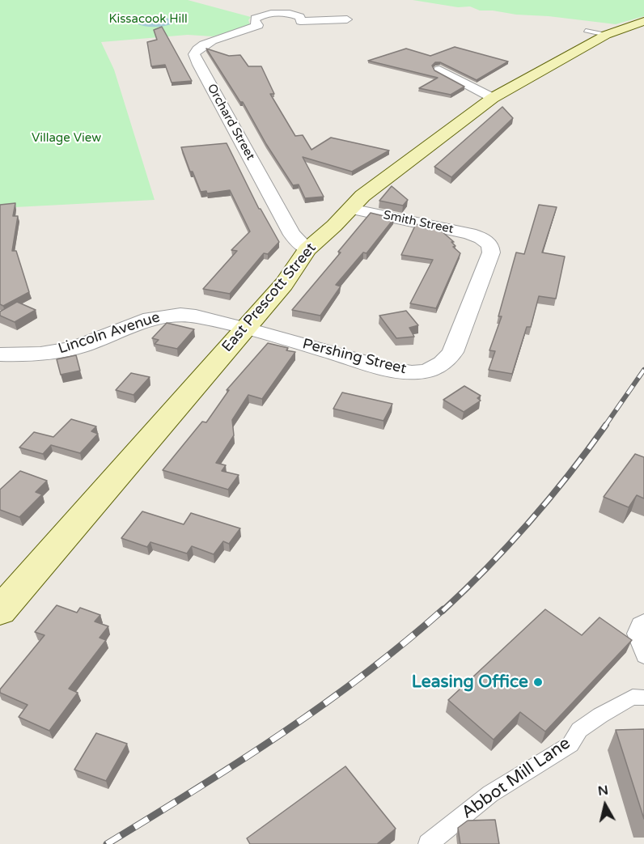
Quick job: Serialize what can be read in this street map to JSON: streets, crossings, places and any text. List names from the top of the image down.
{
  "streets": {
    "main road": ["East Prescott Street"],
    "street": [
      "Orchard Street",
      "Smith Street",
      "Lincoln Avenue",
      "Pershing Street"
    ],
    "lane": ["Abbot Mill Lane"]
  },
  "crossings": [
    ["Orchard Street", "East Prescott Street"],
    ["Smith Street", "East Prescott Street"],
    ["Smith Street", "Pershing Street"],
    ["East Prescott Street", "Lincoln Avenue"],
    ["East Prescott Street", "Pershing Street"],
    ["Lincoln Avenue", "Pershing Street"]
  ],
  "parks": ["Kissacook Hill", "Village View"],
  "places": ["Leasing Office"],
  "north": "top"
}
